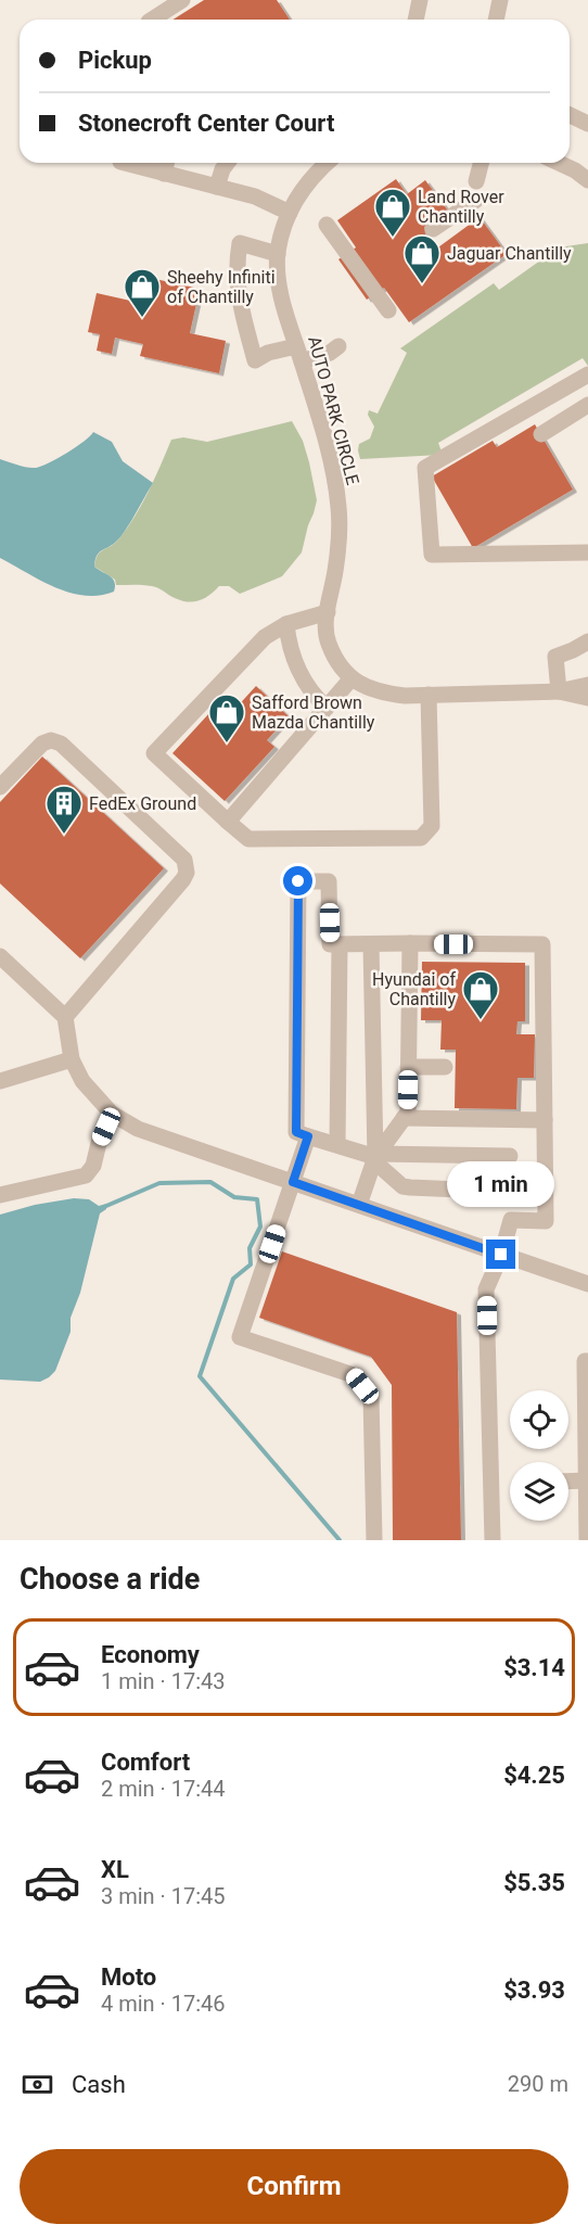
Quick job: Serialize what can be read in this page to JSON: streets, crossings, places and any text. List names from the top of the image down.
{
  "streets": {
    "street": ["AUTO PARK CIRCLE"]
  },
  "places": {
    "shop": [
      "Land Rover Chantilly",
      "Jaguar Chantilly",
      "Sheehy Infiniti of Chantilly",
      "Safford Brown Mazda Chantilly",
      "Hyundai of Chantilly"
    ],
    "building": ["FedEx Ground"]
  },
  "page": {
    "banner": ["Pickup", "Stonecroft Center Court"],
    "bubble": "1 min",
    "heading": "Choose a ride",
    "list": [
      {
        "name": "Economy",
        "note": "1 min · 17:43",
        "value": "$3.14"
      },
      {
        "name": "Comfort",
        "note": "2 min · 17:44",
        "value": "$4.25"
      },
      {
        "name": "XL",
        "note": "3 min · 17:45",
        "value": "$5.35"
      },
      {
        "name": "Moto",
        "note": "4 min · 17:46",
        "value": "$3.93"
      }
    ],
    "pay": ["Cash", "290 m"],
    "buttons": "Confirm"
  }
}
